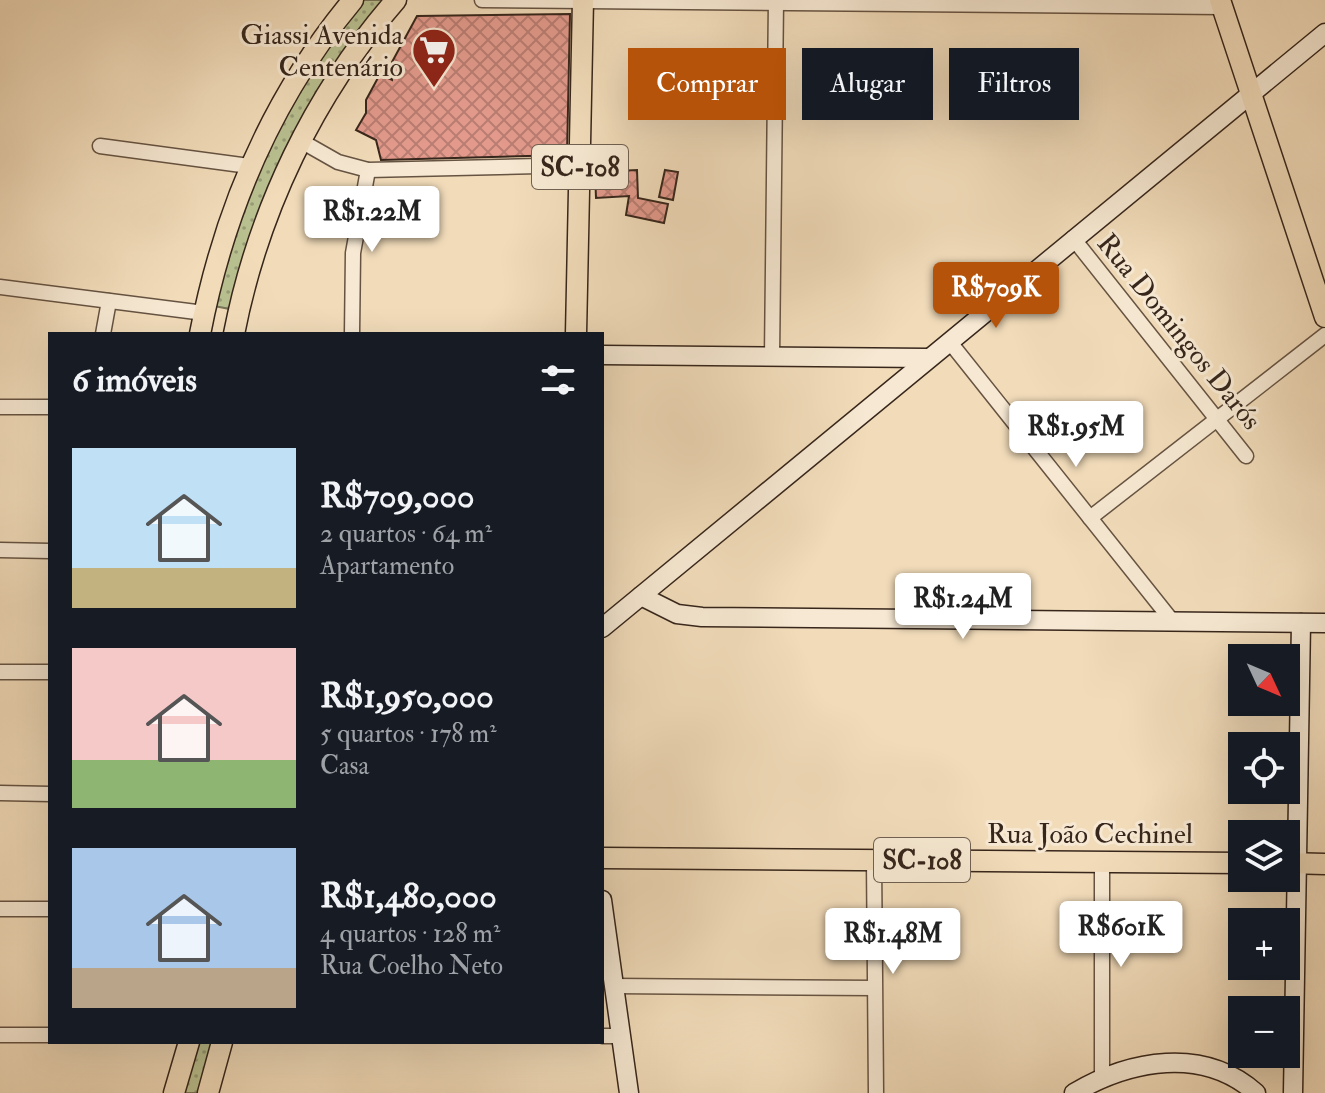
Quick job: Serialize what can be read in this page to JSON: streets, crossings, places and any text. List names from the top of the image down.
{
  "streets": {
    "main road": ["SC-108", "Rua João Cechinel"],
    "street": ["Rua Domingos Darós"]
  },
  "places": {
    "supermarket": ["Giassi Avenida Centenário"]
  },
  "north": "bottom right",
  "page": {
    "chip": ["Comprar", "Alugar", "Filtros"],
    "price": [
      "R$1.22M",
      "R$709K",
      "R$1.95M",
      "R$1.24M",
      "R$601K",
      "R$1.48M"
    ],
    "heading": "6 imóveis",
    "list": [
      {
        "name": "R$709,000",
        "note": "2 quartos · 64 m² · Apartamento"
      },
      {
        "name": "R$1,950,000",
        "note": "5 quartos · 178 m² · Casa"
      },
      {
        "name": "R$1,480,000",
        "note": "4 quartos · 128 m² · Rua Coelho Neto"
      }
    ],
    "map_buttons": ["+", "−"]
  }
}
